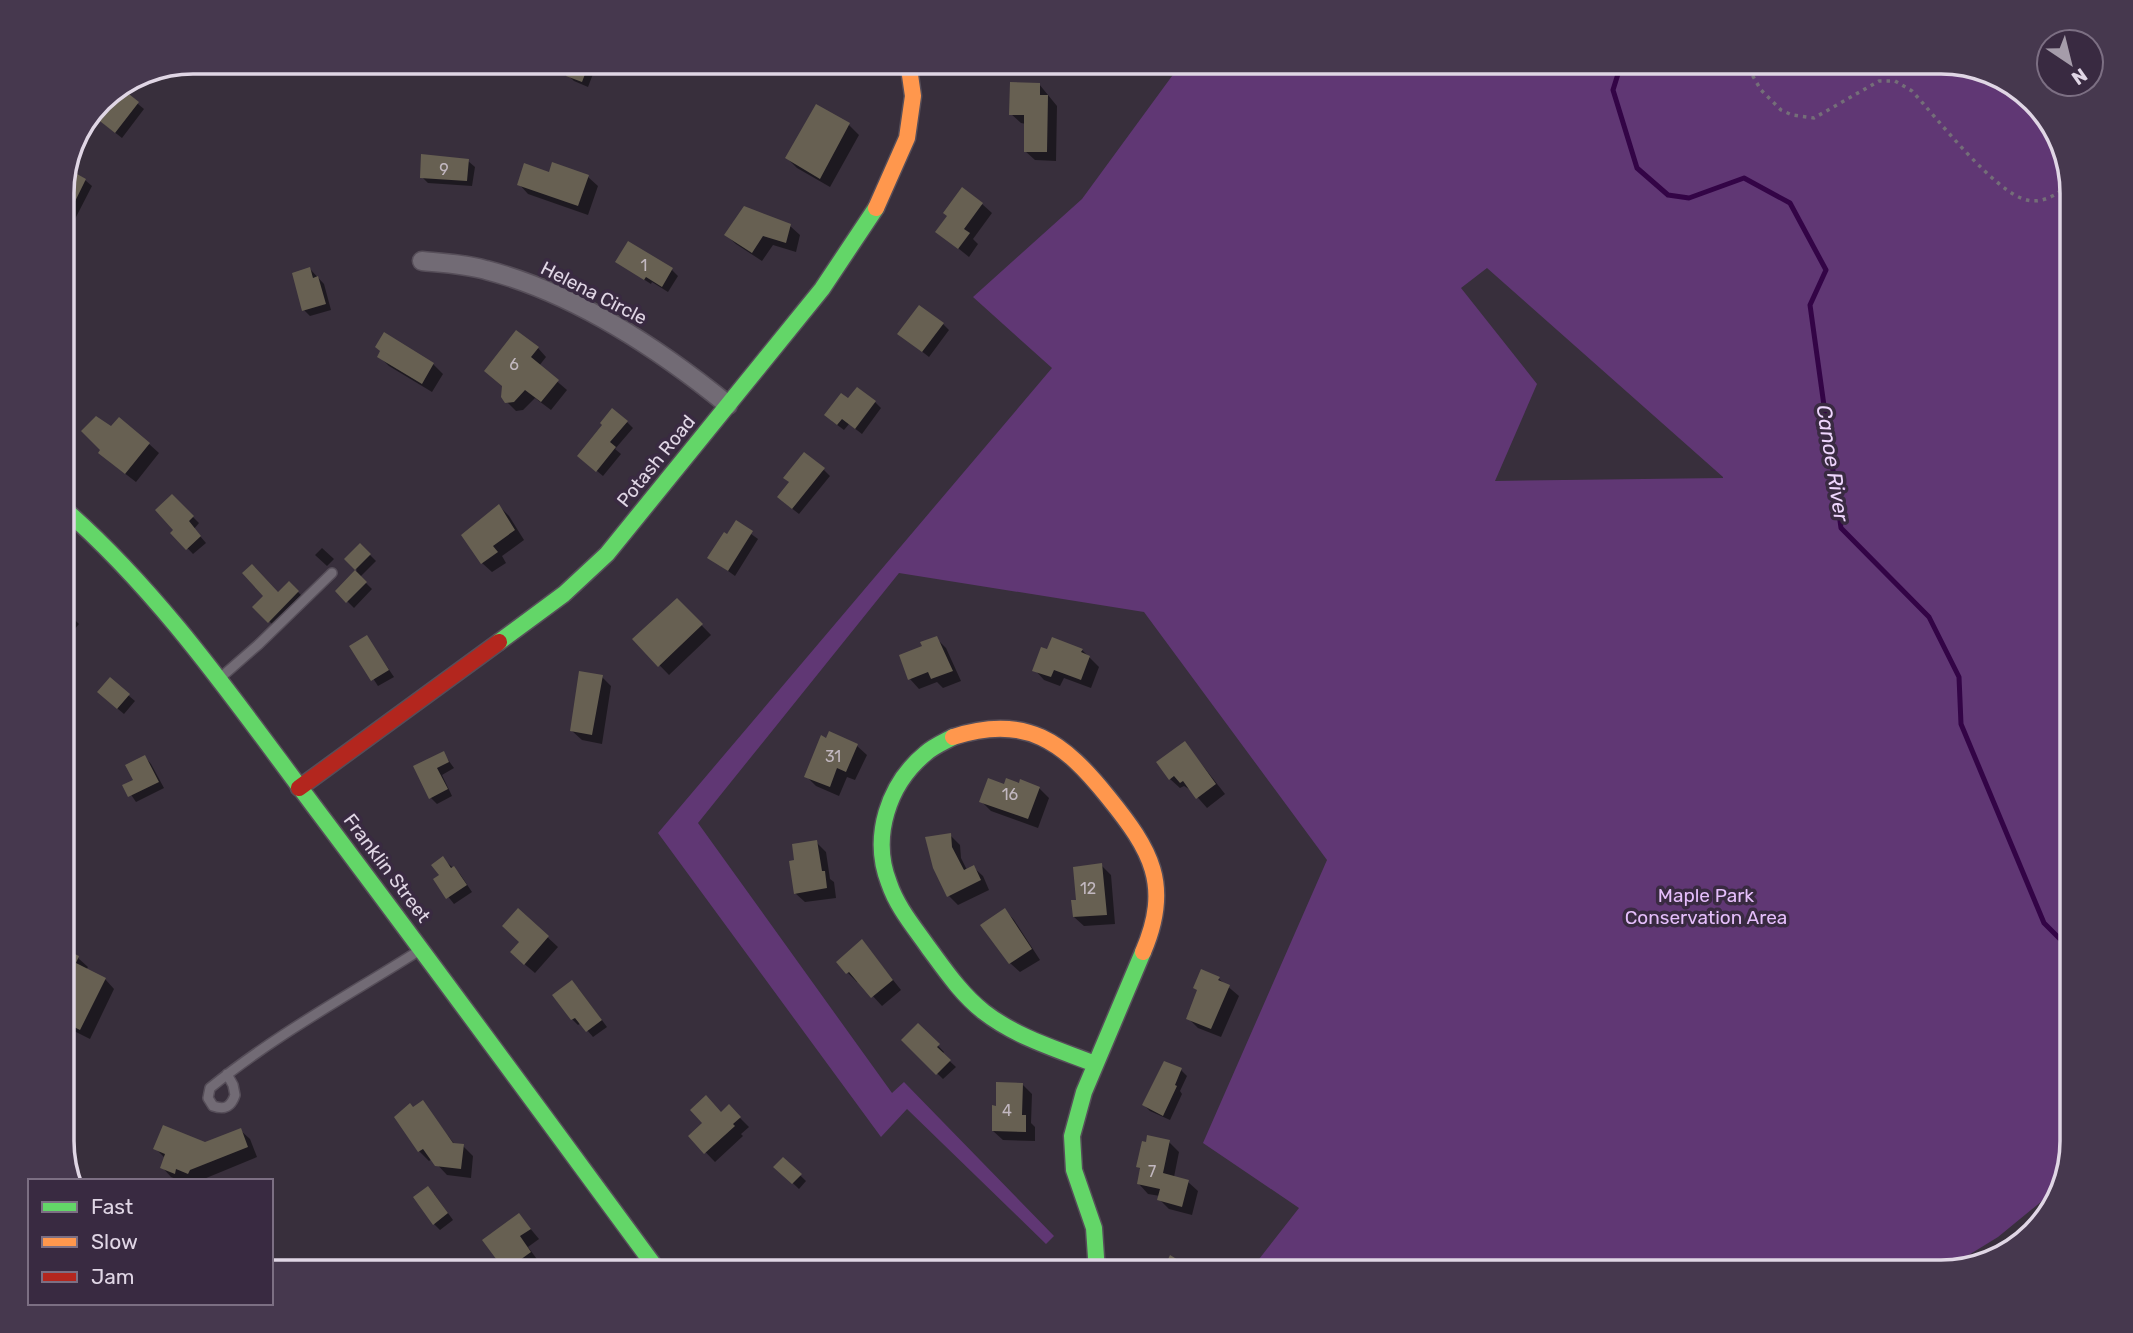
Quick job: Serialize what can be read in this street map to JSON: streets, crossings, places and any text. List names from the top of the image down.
{
  "streets": {
    "street": ["Helena Circle", "Potash Road", "Franklin Street"]
  },
  "crossings": [
    ["Helena Circle", "Potash Road"],
    ["Potash Road", "Franklin Street"]
  ],
  "water": ["Canoe River"],
  "parks": ["Maple Park Conservation Area"],
  "house_numbers": [
    "9",
    "1",
    "6",
    "31",
    "16",
    "12",
    "4",
    "7"
  ],
  "legend": ["Fast", "Slow", "Jam"],
  "north": "bottom right"
}
